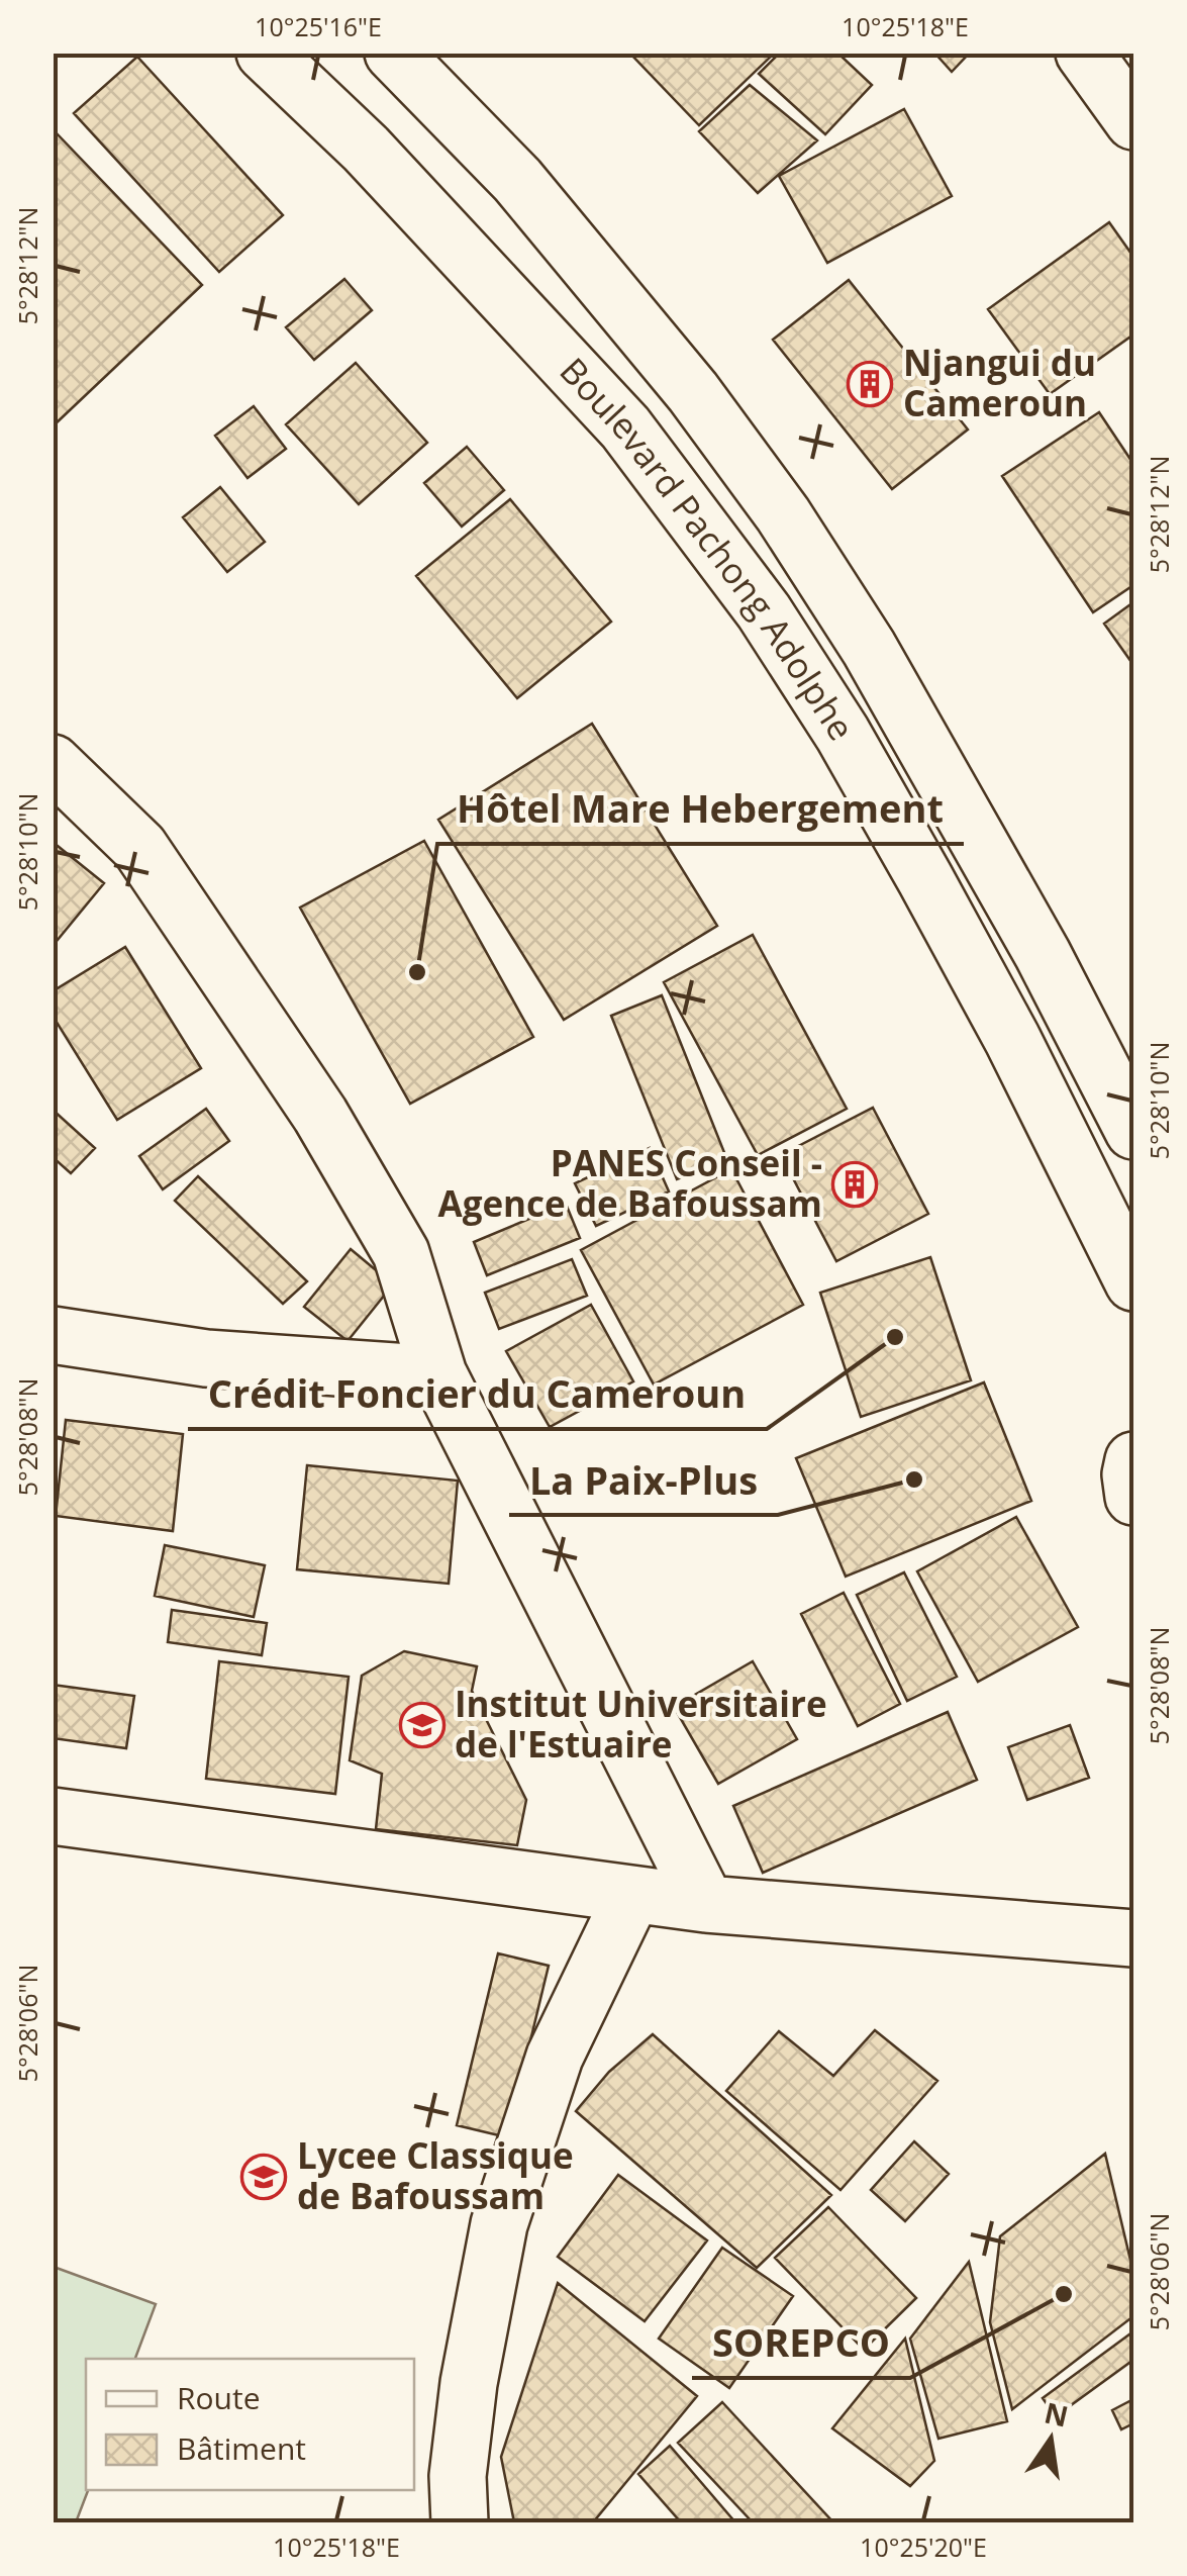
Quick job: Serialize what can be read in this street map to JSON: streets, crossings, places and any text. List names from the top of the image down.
{
  "streets": {
    "main road": ["Boulevard Pachong Adolphe"]
  },
  "places": {
    "building": ["Njangui du Cameroun", "PANES Conseil - Agence de Bafoussam"],
    "other": [
      "Hôtel Mare Hebergement",
      "Crédit Foncier du Cameroun",
      "La Paix-Plus",
      "SOREPCO"
    ],
    "school or university": ["Institut Universitaire de l'Estuaire", "Lycee Classique de Bafoussam"]
  },
  "legend": ["Route", "Bâtiment"],
  "north": "top",
  "coordinates": [
    "10°25'16\"E",
    "10°25'18\"E",
    "5°28'12\"N",
    "5°28'10\"N",
    "5°28'08\"N",
    "5°28'06\"N",
    "10°25'20\"E"
  ]
}
